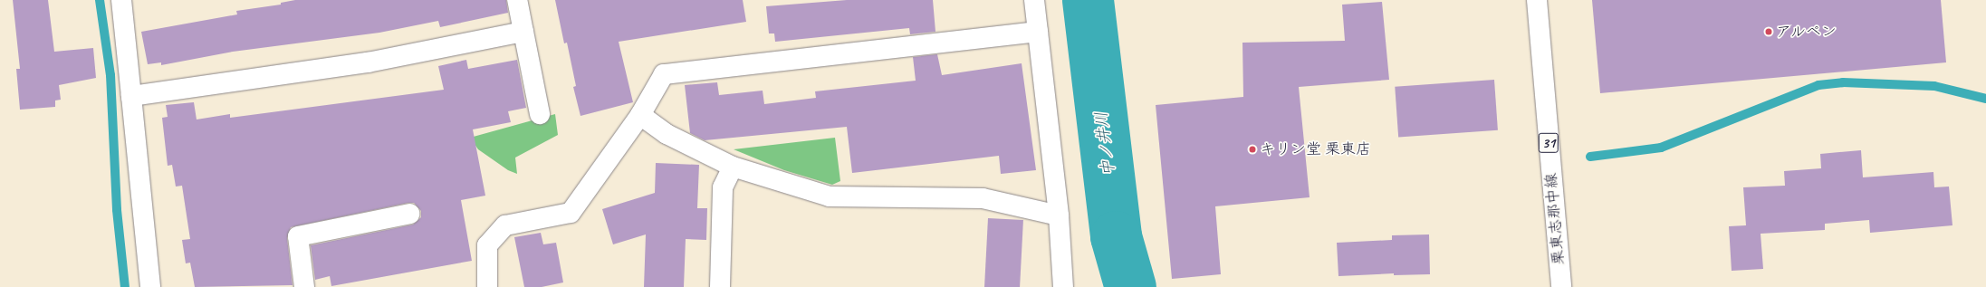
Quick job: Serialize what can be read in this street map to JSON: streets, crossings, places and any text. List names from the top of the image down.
{
  "streets": {
    "street": ["31", "栗東志那中線"]
  },
  "water": ["中ノ井川"],
  "places": ["アルペン", "キリン堂 栗東店"]
}
